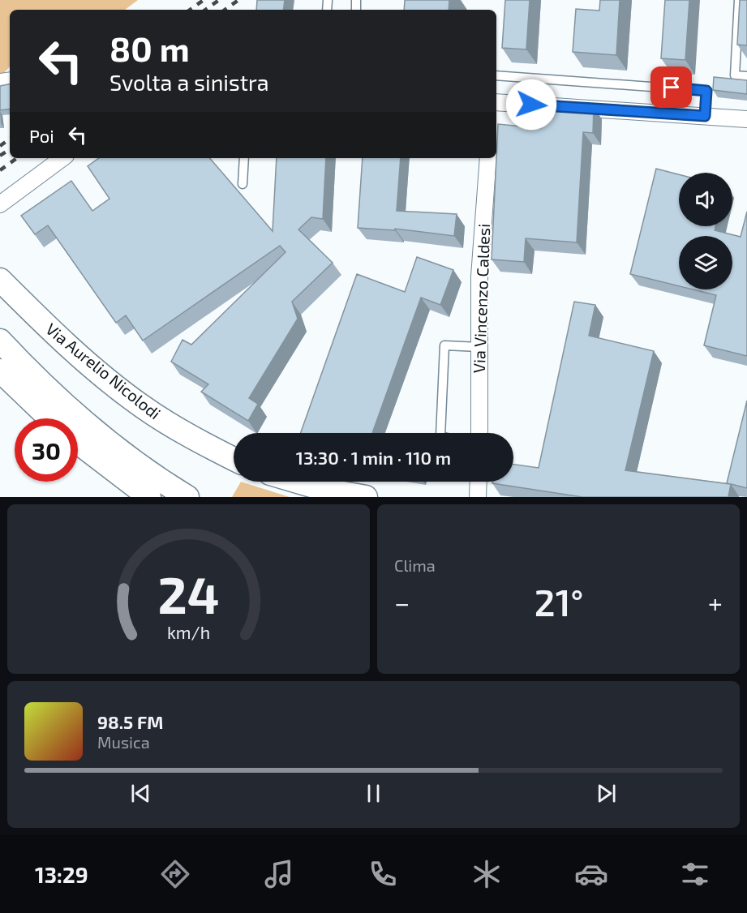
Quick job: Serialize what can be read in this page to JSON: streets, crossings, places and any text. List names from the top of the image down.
{
  "streets": {
    "street": ["Via Vincenzo Caldesi", "Via Aurelio Nicolodi"]
  },
  "page": {
    "turn": ["80 m", "Svolta a sinistra"],
    "then": "Poi",
    "limit": "30",
    "trip": "13:30 · 1 min · 110 m",
    "tile": "Clima",
    "heat": ["−", "21°", "+"],
    "song": ["98.5 FM", "Musica"],
    "tabs": "13:29",
    "gauge": ["24", "km/h"]
  }
}
